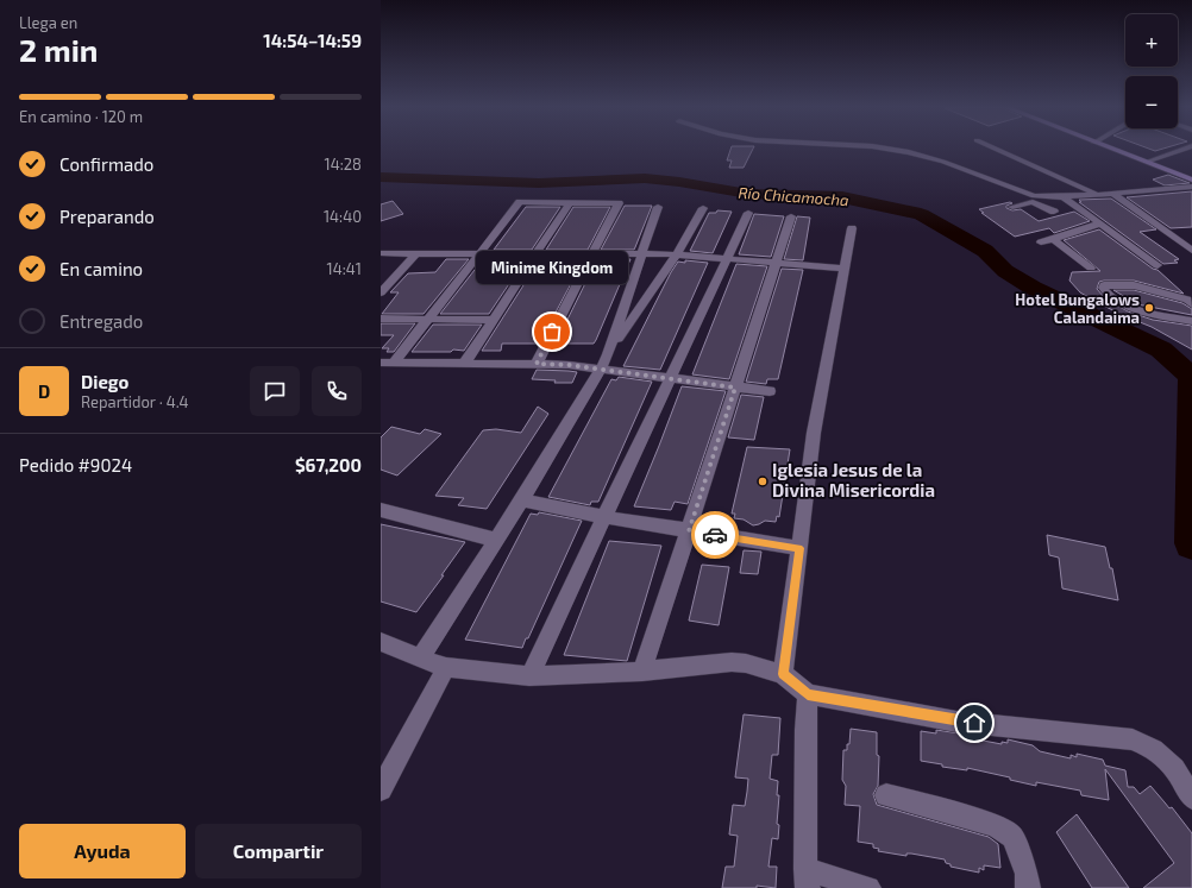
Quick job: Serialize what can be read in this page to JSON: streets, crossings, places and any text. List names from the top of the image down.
{
  "water": ["Río Chicamocha"],
  "places": ["Hotel Bungalows Calandaima", "Minime Kingdom", "Iglesia Jesus de la Divina Misericordia"],
  "page": {
    "heading": ["2 min", "Llega en", "14:54–14:59"],
    "panel": [
      "Diego",
      "Repartidor · 4.4",
      "Pedido #9024",
      "$67,200"
    ],
    "map_buttons": ["+", "−"],
    "bar": "En camino · 120 m",
    "list": [
      ["Confirmado", "14:28"],
      ["Preparando", "14:40"],
      ["En camino", "14:41"],
      "Entregado"
    ],
    "bubble": "Minime Kingdom",
    "round": "D",
    "buttons": ["Ayuda", "Compartir"]
  }
}
